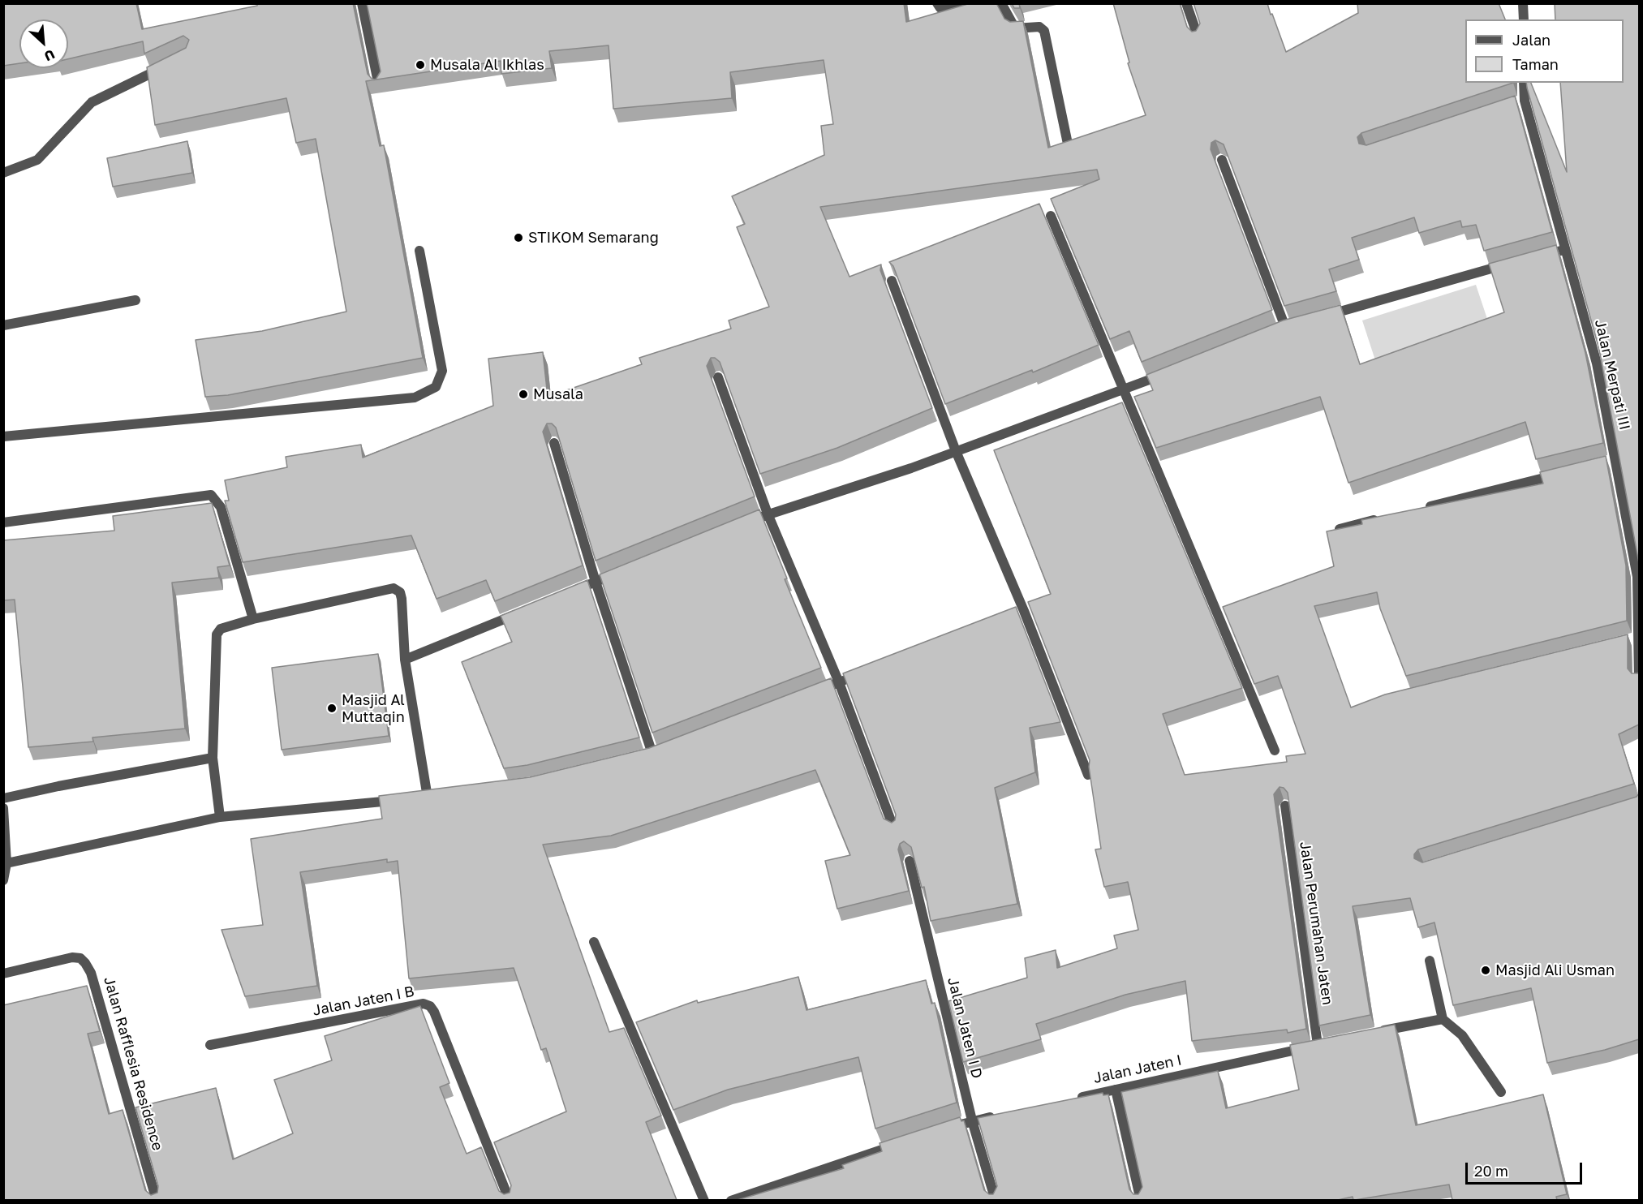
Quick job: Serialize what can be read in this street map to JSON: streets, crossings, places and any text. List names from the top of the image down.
{
  "streets": {
    "street": [
      "Jalan Merpati III",
      "Jalan Perumahan Jaten",
      "Jalan Jaten I B",
      "Jalan Jaten I D",
      "Jalan Rafflesia Residence",
      "Jalan Jaten I"
    ]
  },
  "crossings": [
    ["Jalan Perumahan Jaten", "Jalan Jaten I"]
  ],
  "places": [
    "Musala Al Ikhlas",
    "STIKOM Semarang",
    "Musala",
    "Masjid Al Muttaqin",
    "Masjid Ali Usman"
  ],
  "legend": ["Jalan", "Taman"],
  "scale_bar": "20 m",
  "north": "bottom right"
}
